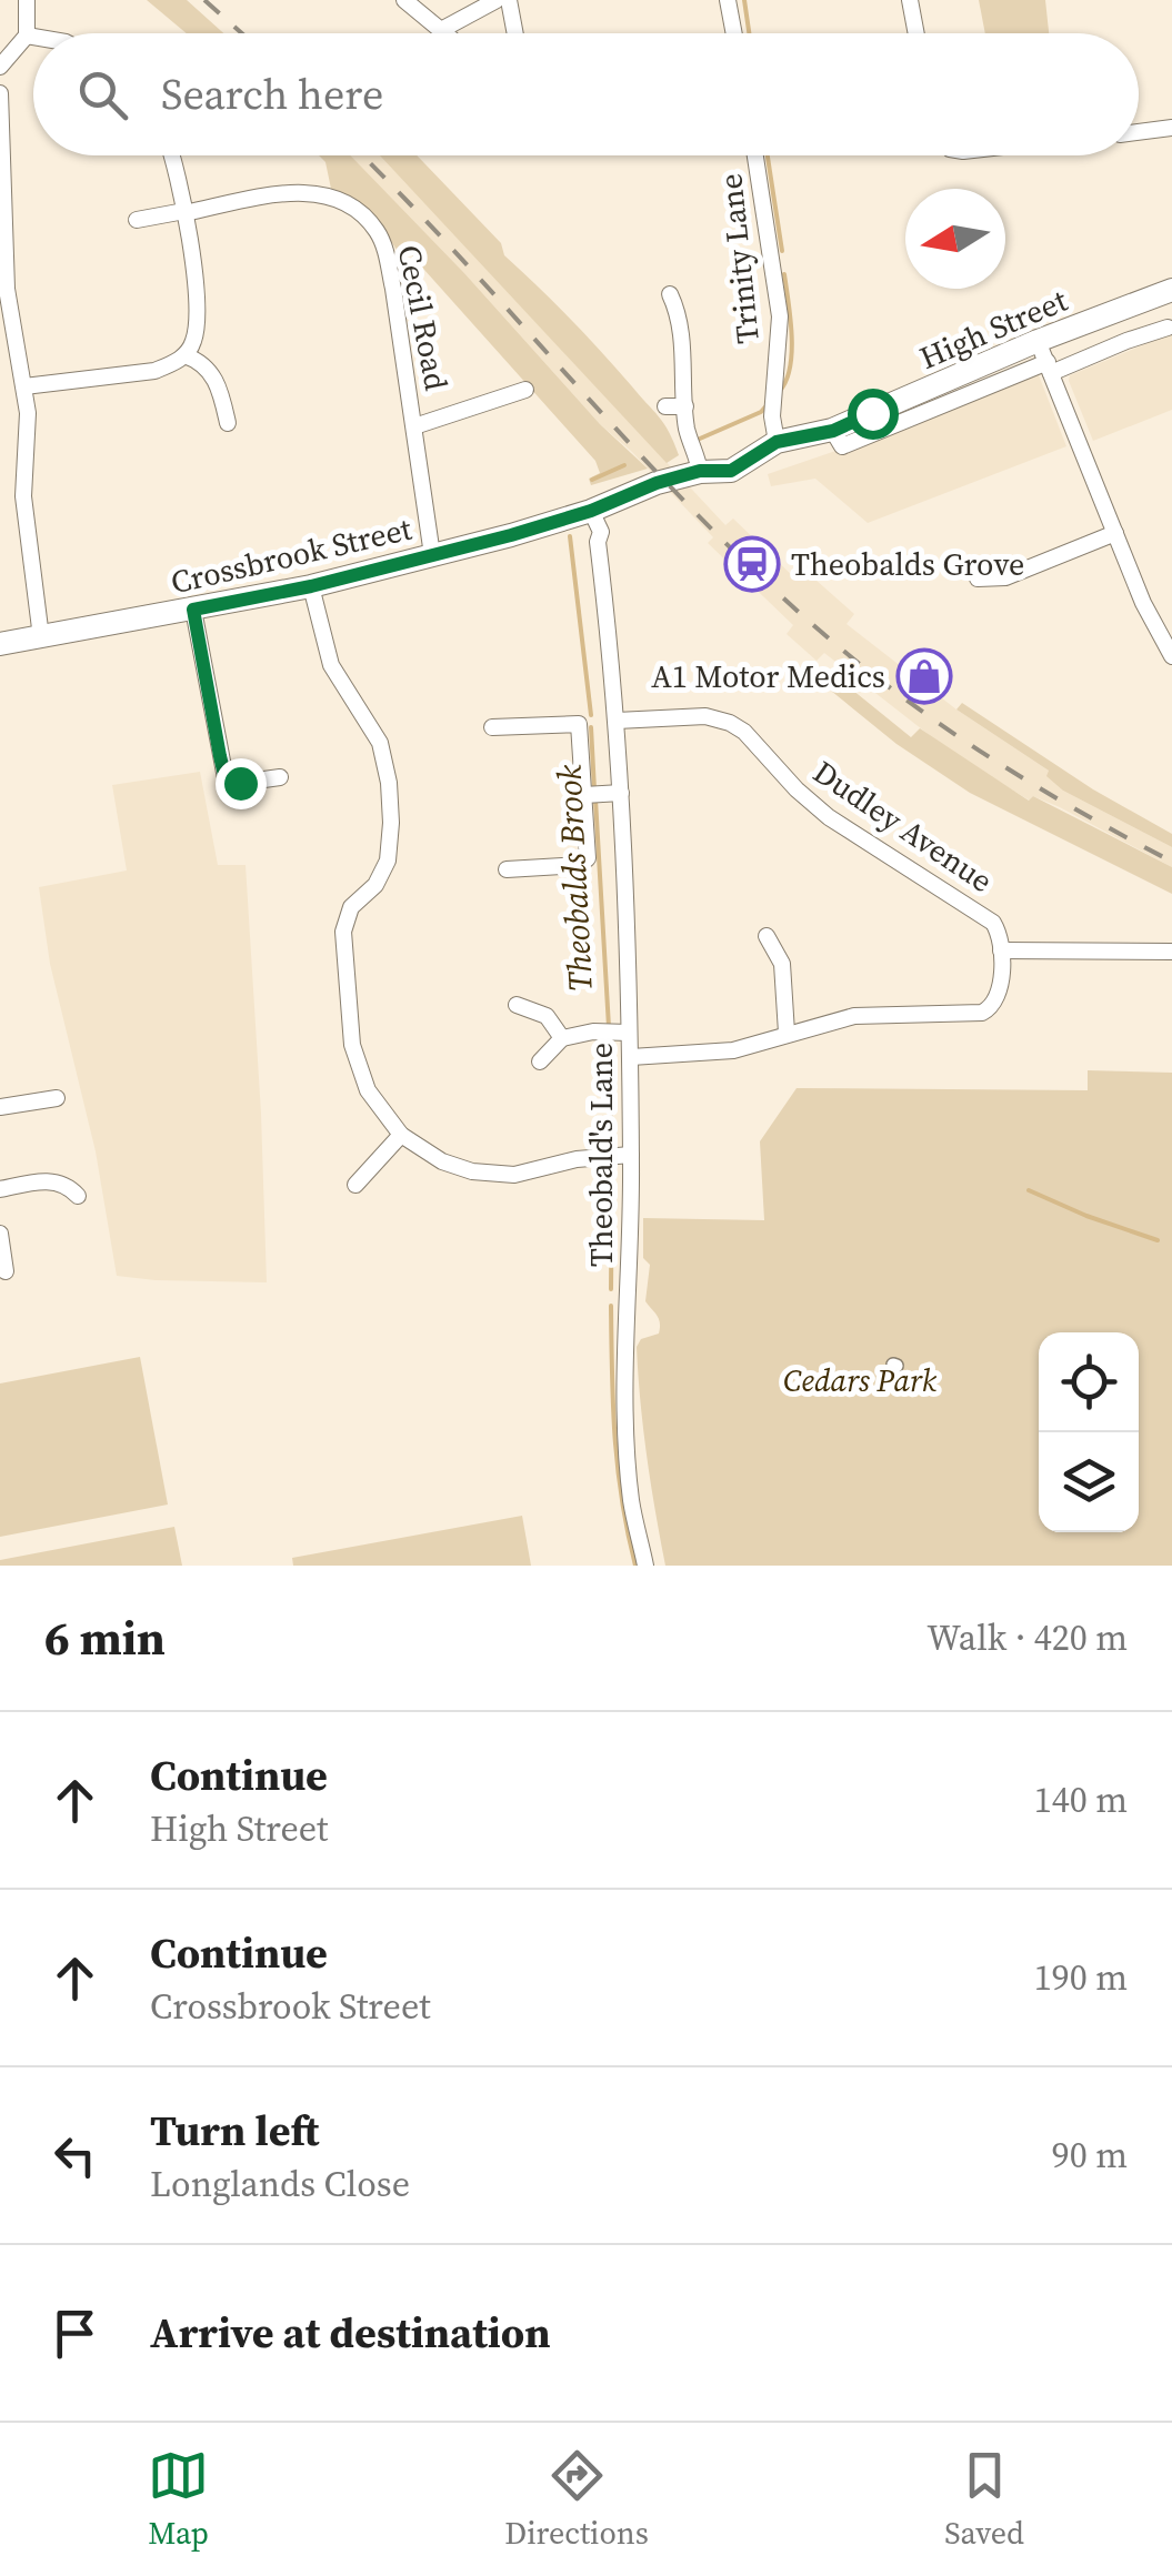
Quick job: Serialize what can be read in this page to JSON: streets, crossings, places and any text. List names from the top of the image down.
{
  "streets": {
    "main road": ["High Street", "Crossbrook Street"],
    "street": [
      "Trinity Lane",
      "Cecil Road",
      "Dudley Avenue",
      "Theobald's Lane"
    ]
  },
  "crossings": [
    ["Trinity Lane", "High Street"],
    ["Cecil Road", "Crossbrook Street"],
    ["High Street", "Crossbrook Street"],
    ["High Street", "Theobald's Lane"],
    ["Crossbrook Street", "Theobald's Lane"],
    ["Dudley Avenue", "Theobald's Lane"]
  ],
  "water": ["Theobalds Brook"],
  "parks": ["Cedars Park"],
  "places": {
    "station": ["Theobalds Grove"],
    "shop": ["A1 Motor Medics"]
  },
  "north": "left",
  "page": {
    "search": "Search here",
    "heading": ["6 min", "Walk · 420 m"],
    "list": [
      ["Continue", "High Street", "140 m"],
      ["Continue", "Crossbrook Street", "190 m"],
      ["Turn left", "Longlands Close", "90 m"],
      "Arrive at destination"
    ],
    "nav": ["Map", "Directions", "Saved"]
  }
}
